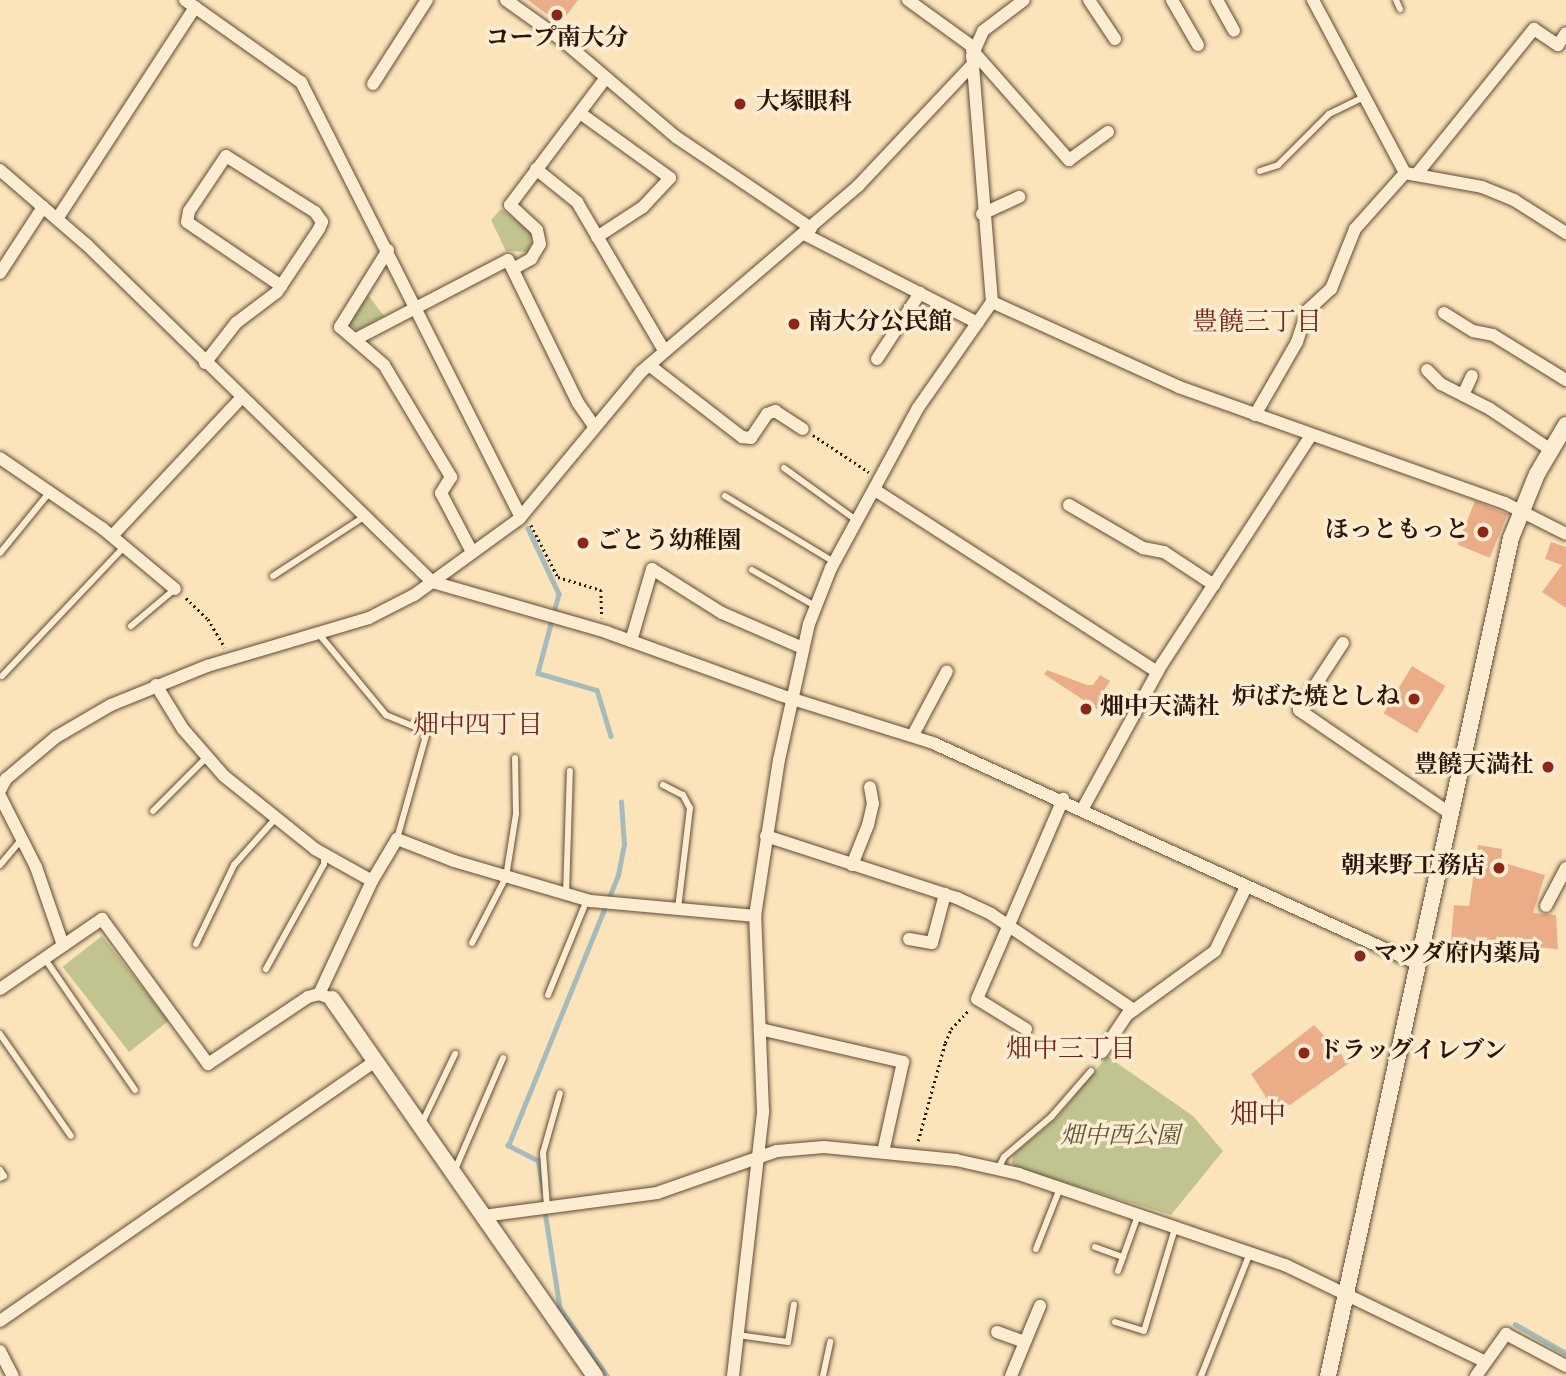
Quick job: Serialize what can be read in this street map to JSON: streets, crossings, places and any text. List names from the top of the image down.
{
  "districts": [
    "豊饒三丁目",
    "畑中四丁目",
    "畑中三丁目",
    "畑中"
  ],
  "parks": ["畑中西公園"],
  "places": [
    "コープ南大分",
    "大塚眼科",
    "南大分公民館",
    "ほっともっと",
    "ごとう幼稚園",
    "炉ばた焼としね",
    "畑中天満社",
    "豊饒天満社",
    "朝来野工務店",
    "マツダ府内薬局",
    "ドラッグイレブン"
  ]
}
